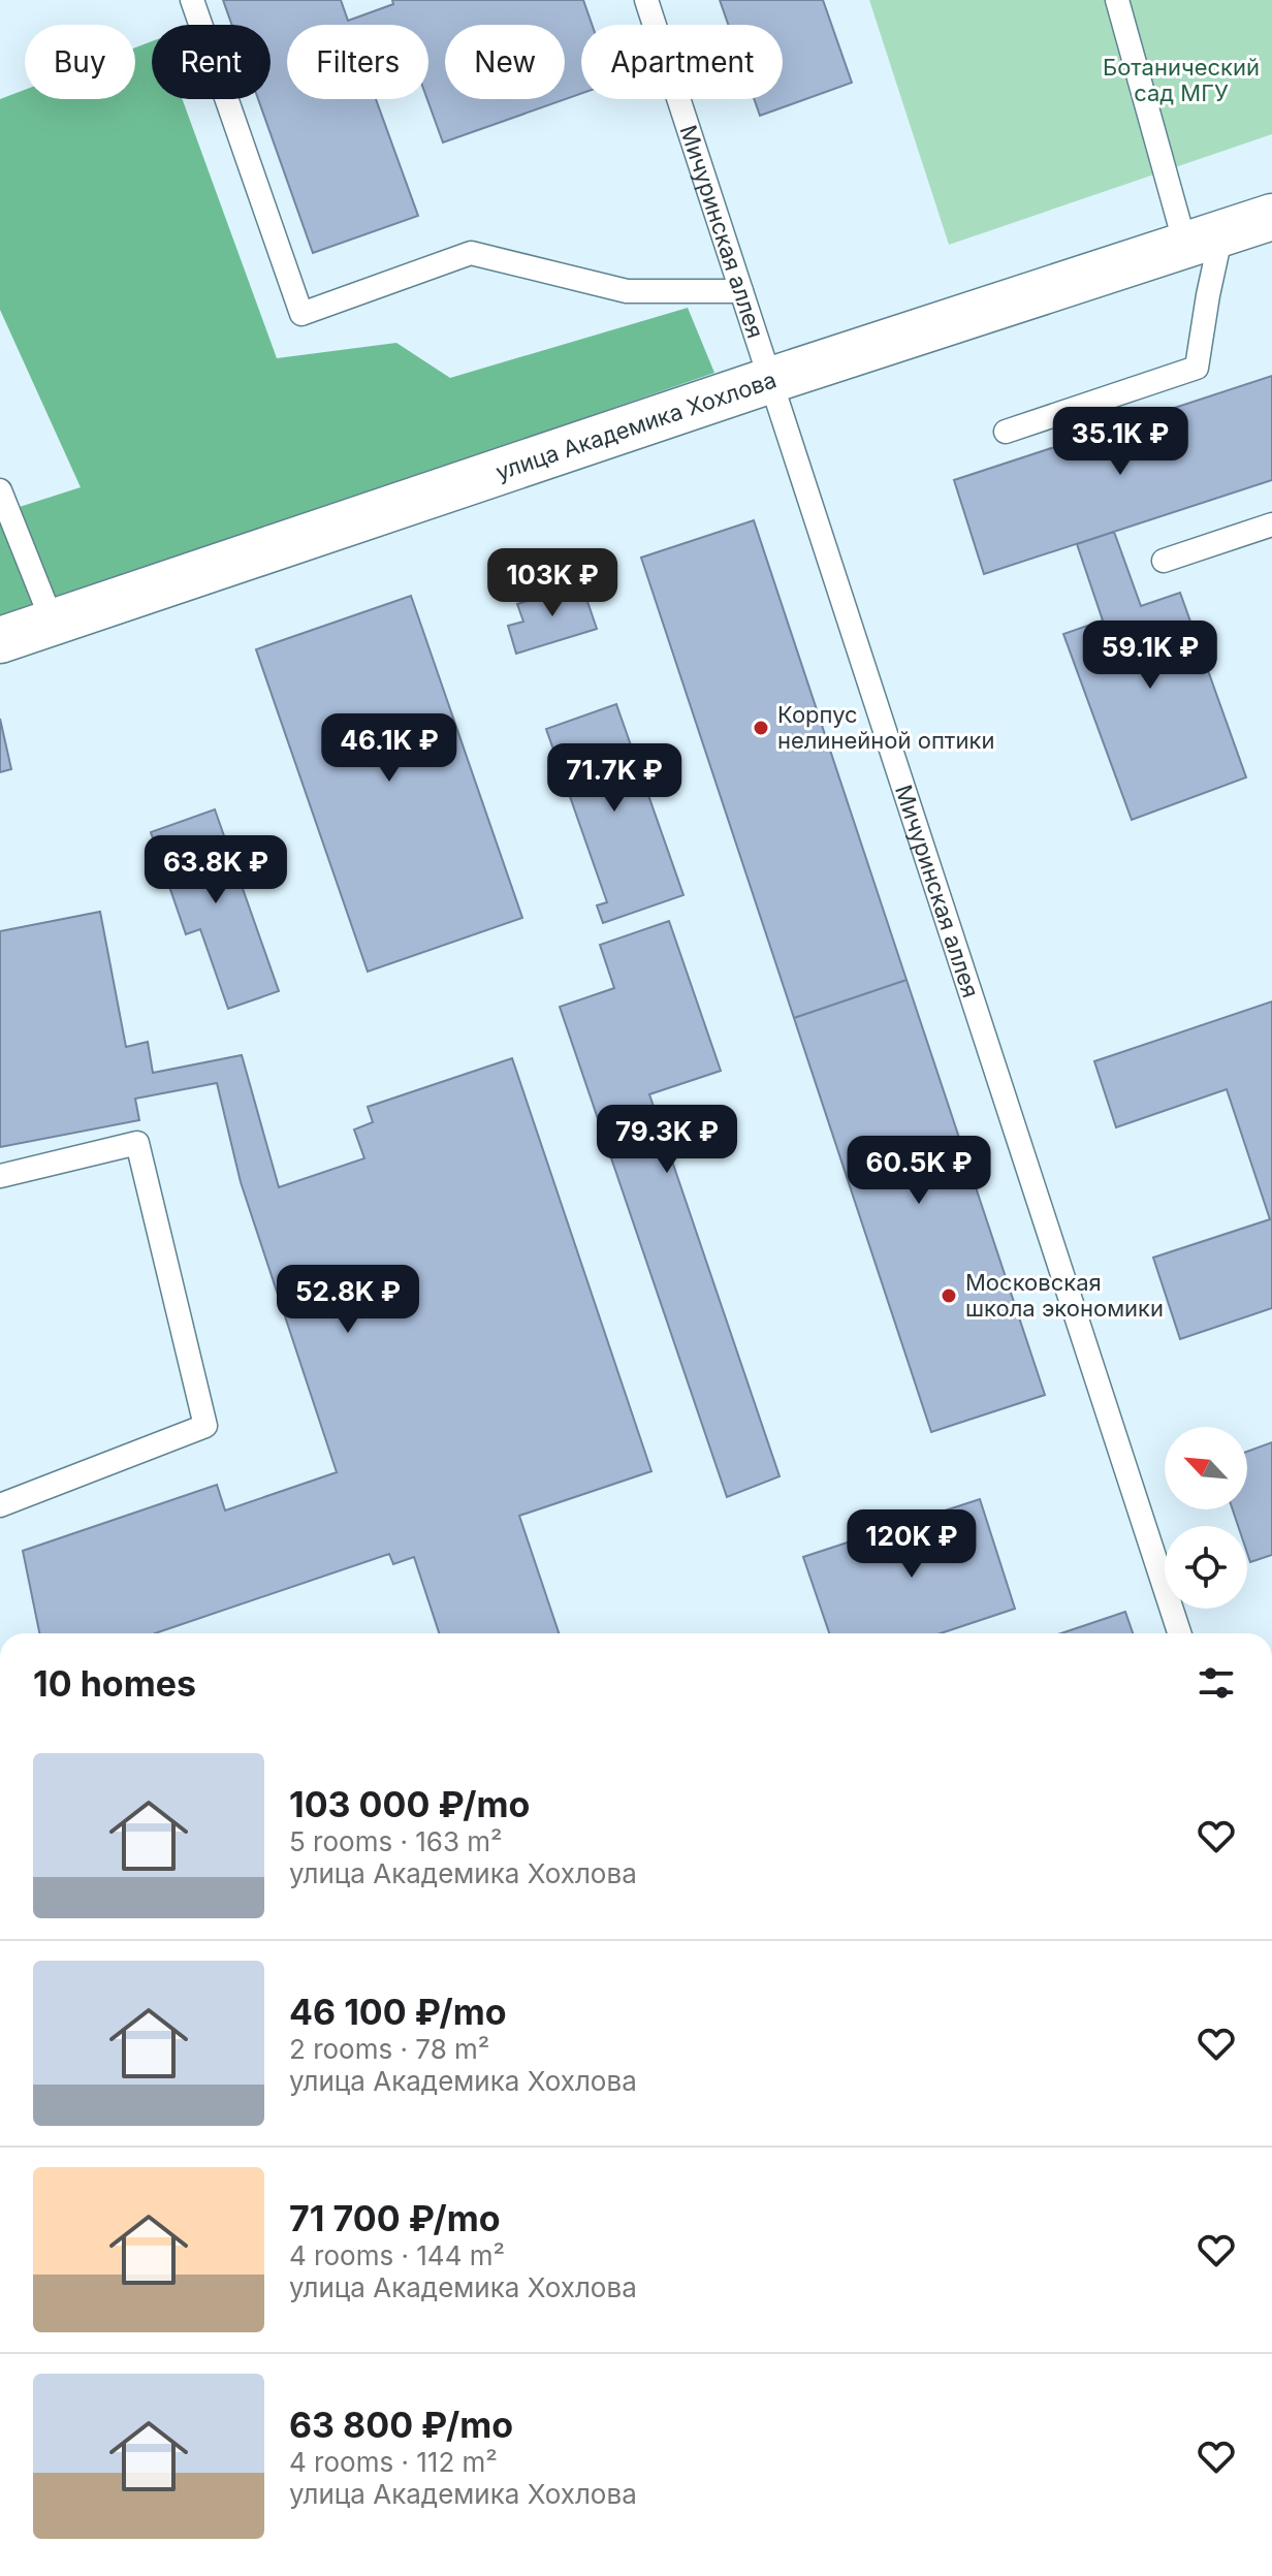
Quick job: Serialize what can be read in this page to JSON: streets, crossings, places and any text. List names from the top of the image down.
{
  "streets": {
    "street": ["улица Академика Хохлова"],
    "lane": ["Мичуринская аллея"]
  },
  "crossings": [
    ["Мичуринская аллея", "улица Академика Хохлова"]
  ],
  "parks": ["Ботанический сад МГУ"],
  "places": ["Корпус нелинейной оптики", "Московская школа экономики"],
  "north": "top left",
  "page": {
    "chip": [
      "Buy",
      "Rent",
      "Filters",
      "New",
      "Apartment"
    ],
    "price": [
      "35.1K ₽",
      "103K ₽",
      "59.1K ₽",
      "46.1K ₽",
      "71.7K ₽",
      "63.8K ₽",
      "79.3K ₽",
      "60.5K ₽",
      "52.8K ₽",
      "120K ₽"
    ],
    "heading": "10 homes",
    "list": [
      {
        "name": "103 000 ₽/mo",
        "note": "5 rooms · 163 m² · улица Академика Хохлова"
      },
      {
        "name": "46 100 ₽/mo",
        "note": "2 rooms · 78 m² · улица Академика Хохлова"
      },
      {
        "name": "71 700 ₽/mo",
        "note": "4 rooms · 144 m² · улица Академика Хохлова"
      },
      {
        "name": "63 800 ₽/mo",
        "note": "4 rooms · 112 m² · улица Академика Хохлова"
      }
    ]
  }
}
